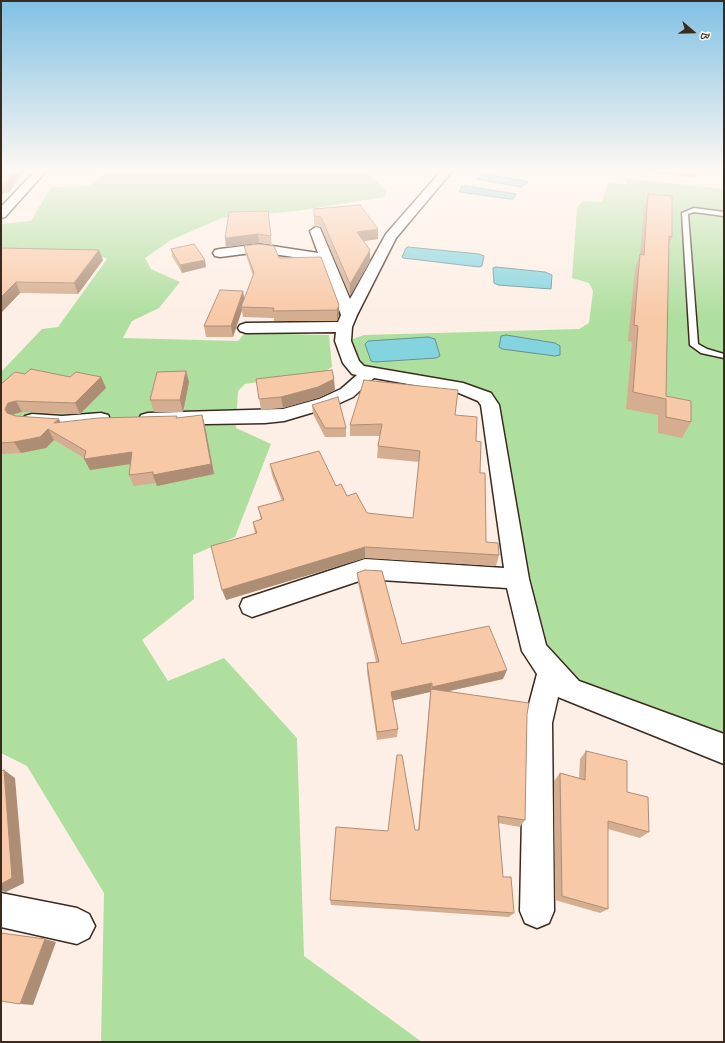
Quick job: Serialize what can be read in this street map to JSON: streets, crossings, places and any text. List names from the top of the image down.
{
  "north": "right"
}
